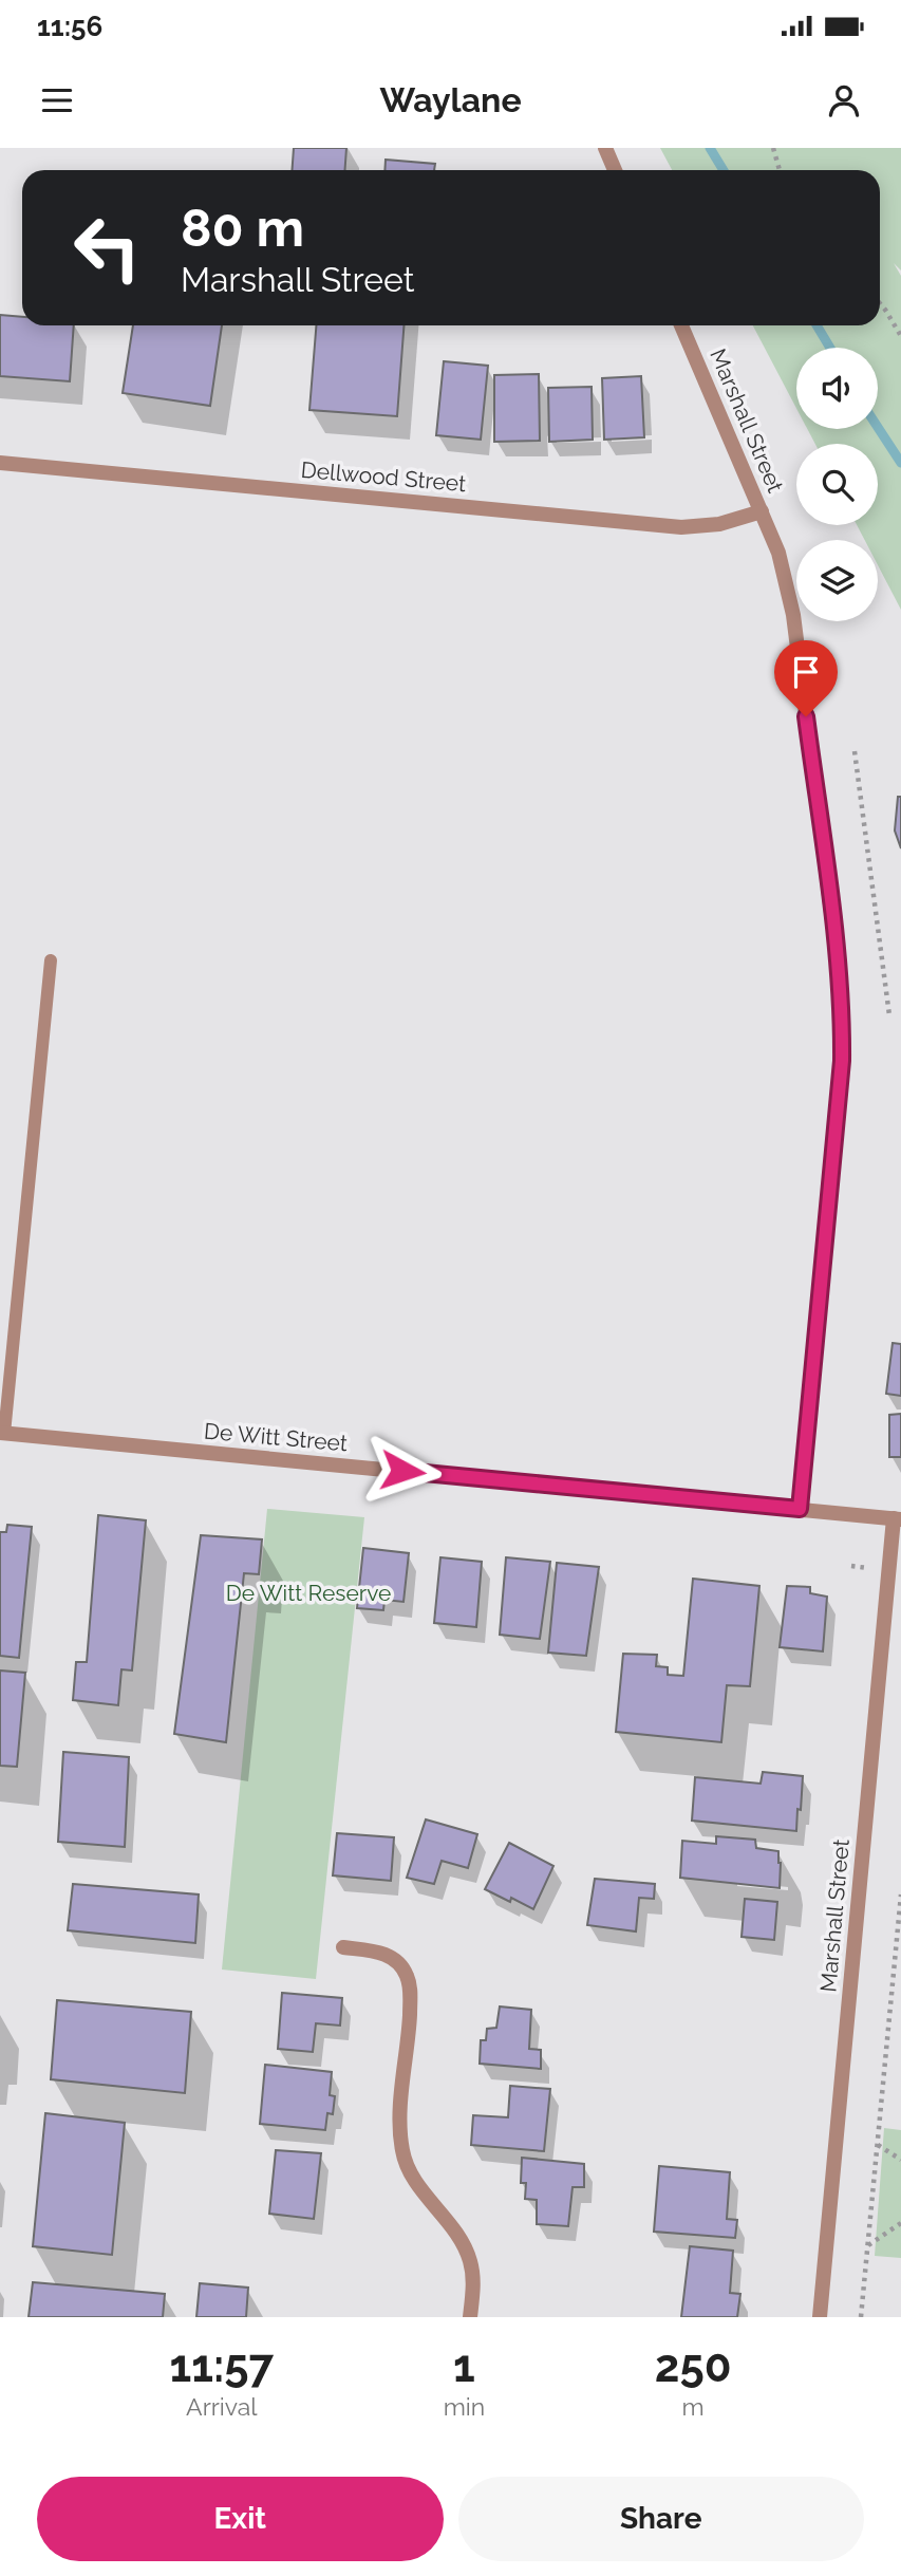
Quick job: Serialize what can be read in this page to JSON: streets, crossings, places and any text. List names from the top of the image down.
{
  "streets": {
    "street": ["Marshall Street", "Dellwood Street", "De Witt Street"]
  },
  "crossings": [
    ["Marshall Street", "Dellwood Street"],
    ["Marshall Street", "De Witt Street"]
  ],
  "parks": ["De Witt Reserve"],
  "page": {
    "status": "11:56",
    "header": "Waylane",
    "turn": ["80 m", "Marshall Street"],
    "eta": [
      "11:57",
      "Arrival",
      "1",
      "min",
      "250",
      "m"
    ],
    "buttons": ["Exit", "Share"]
  }
}
